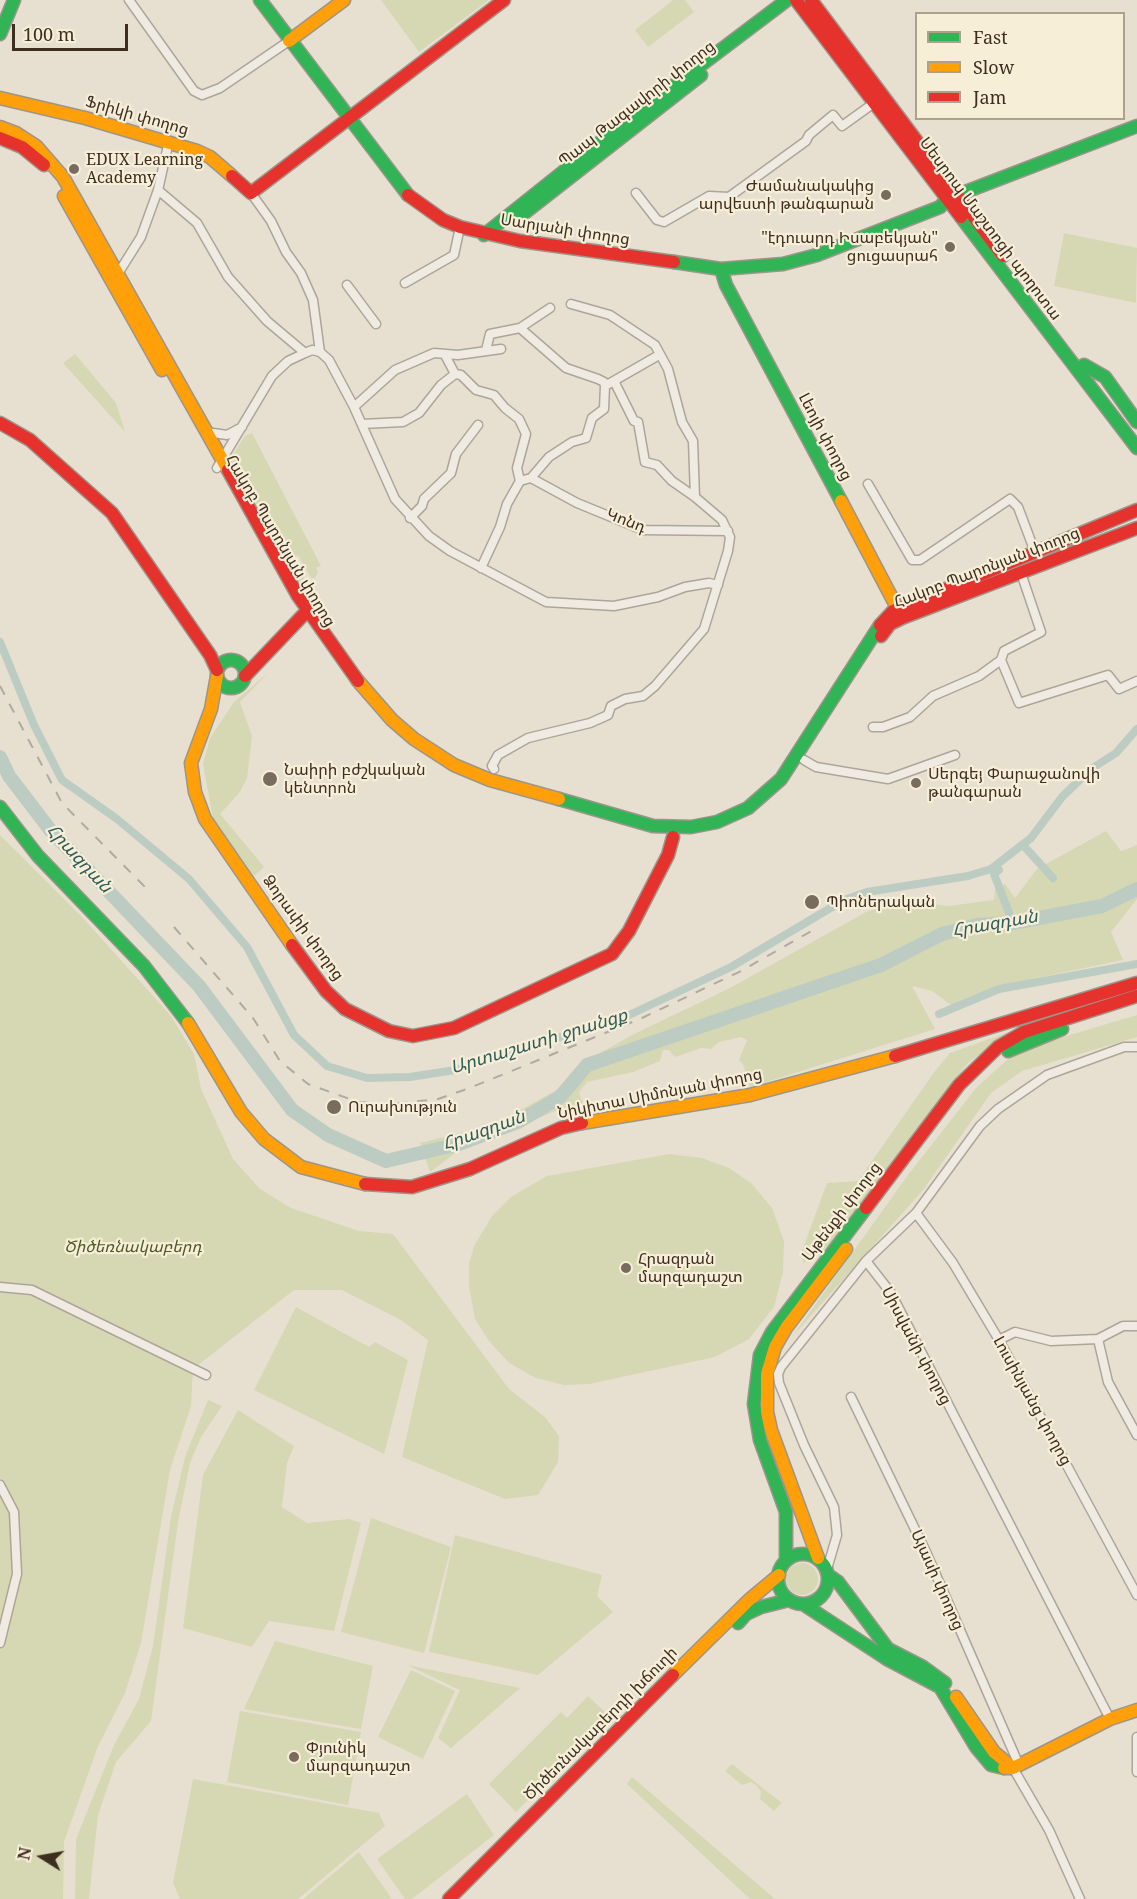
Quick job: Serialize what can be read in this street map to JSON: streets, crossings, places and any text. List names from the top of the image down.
{
  "streets": {
    "main road": [
      "Պապ Թագավորի փողոց",
      "Ֆրիկի փողոց",
      "Մեսրոպ Մաշտոցի պողոտա",
      "Սարյանի փողոց",
      "Լեոյի փողոց",
      "Հակոբ Պարոնյան փողոց",
      "Ձորափի փողոց",
      "Նիկիտա Սիմոնյան փողոց",
      "Աթենքի փողոց",
      "Ծիծեռնակաբերդի խճուղի"
    ],
    "street": [
      "Կոնդ",
      "Սիսվանի փողոց",
      "Լուսինյանց փողոց",
      "Այասի փողոց"
    ]
  },
  "crossings": [
    ["Պապ Թագավորի փողոց", "Մեսրոպ Մաշտոցի պողոտա"],
    ["Պապ Թագավորի փողոց", "Սարյանի փողոց"],
    ["Մեսրոպ Մաշտոցի պողոտա", "Սարյանի փողոց"],
    ["Սարյանի փողոց", "Լեոյի փողոց"],
    ["Լեոյի փողոց", "Հակոբ Պարոնյան փողոց"],
    ["Հակոբ Պարոնյան փողոց", "Ձորափի փողոց"],
    ["Աթենքի փողոց", "Ծիծեռնակաբերդի խճուղի"]
  ],
  "water": ["Հրազդան", "Արտաշատի ջրանցք"],
  "parks": ["Ծիծեռնակաբերդ"],
  "places": [
    "EDUX Learning Academy",
    "Ժամանակակից արվեստի թանգարան",
    "\"էդուարդ Իսաբեկյան\" ցուցասրահ",
    "Նաիրի բժշկական կենտրոն",
    "Սերգեյ Փարաջանովի թանգարան",
    "Պիոներական",
    "Ուրախություն",
    "Հրազդան մարզադաշտ",
    "Փյունիկ մարզադաշտ"
  ],
  "legend": ["Fast", "Slow", "Jam"],
  "scale_bar": "100 m",
  "north": "left"
}
